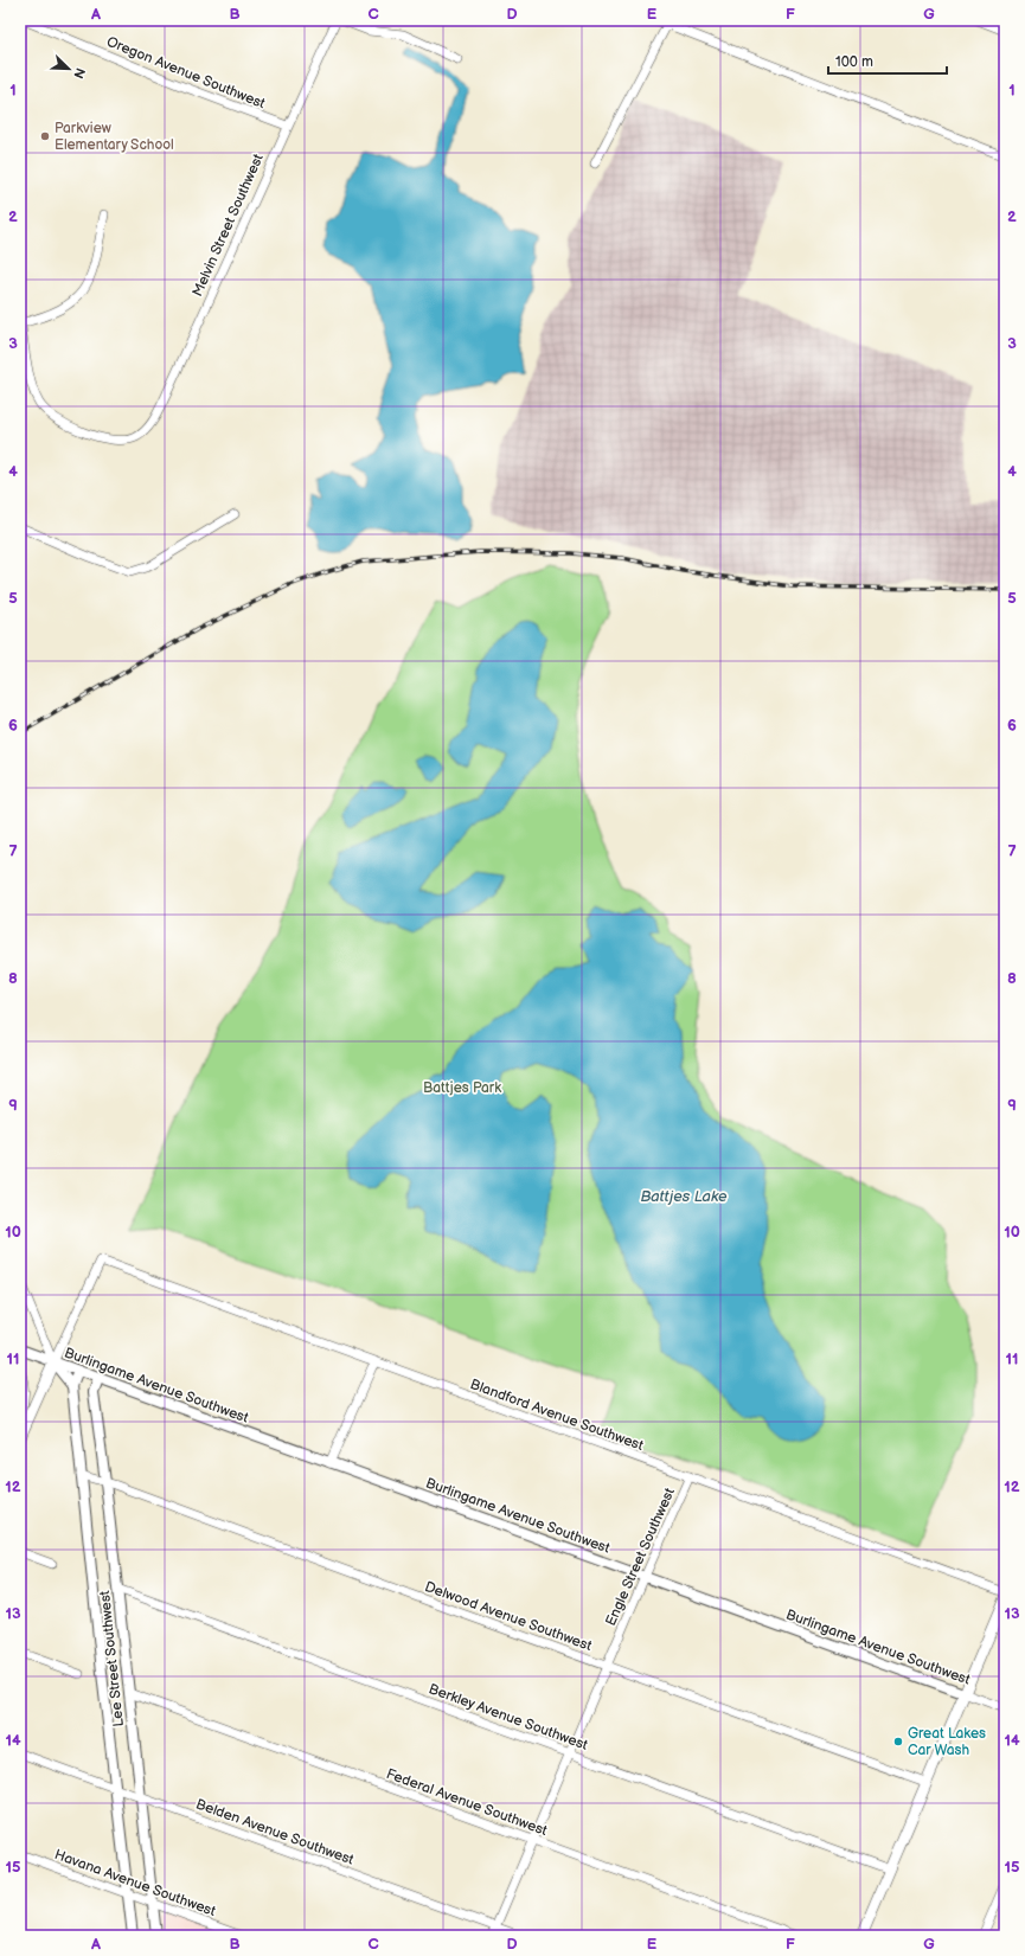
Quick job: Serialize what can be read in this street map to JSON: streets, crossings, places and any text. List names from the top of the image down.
{
  "streets": {
    "street": [
      "Oregon Avenue Southwest",
      "Melvin Street Southwest",
      "Burlingame Avenue Southwest",
      "Blandford Avenue Southwest",
      "Engle Street Southwest",
      "Delwood Avenue Southwest",
      "Lee Street Southwest",
      "Berkley Avenue Southwest",
      "Federal Avenue Southwest",
      "Belden Avenue Southwest",
      "Havana Avenue Southwest"
    ]
  },
  "crossings": [
    ["Oregon Avenue Southwest", "Melvin Street Southwest"],
    ["Burlingame Avenue Southwest", "Blandford Avenue Southwest"],
    ["Burlingame Avenue Southwest", "Engle Street Southwest"],
    ["Burlingame Avenue Southwest", "Lee Street Southwest"],
    ["Blandford Avenue Southwest", "Engle Street Southwest"],
    ["Engle Street Southwest", "Delwood Avenue Southwest"],
    ["Engle Street Southwest", "Berkley Avenue Southwest"],
    ["Engle Street Southwest", "Federal Avenue Southwest"],
    ["Engle Street Southwest", "Belden Avenue Southwest"],
    ["Delwood Avenue Southwest", "Lee Street Southwest"],
    ["Lee Street Southwest", "Berkley Avenue Southwest"],
    ["Lee Street Southwest", "Federal Avenue Southwest"],
    ["Lee Street Southwest", "Belden Avenue Southwest"],
    ["Lee Street Southwest", "Havana Avenue Southwest"]
  ],
  "water": ["Battjes Lake"],
  "parks": ["Battjes Park"],
  "places": ["Parkview Elementary School", "Great Lakes Car Wash"],
  "scale_bar": "100 m",
  "north": "bottom right",
  "grid": {
    "columns": [
      "A",
      "B",
      "C",
      "D",
      "E",
      "F",
      "G"
    ],
    "rows": [
      "1",
      "2",
      "3",
      "4",
      "5",
      "6",
      "7",
      "8",
      "9",
      "10",
      "11",
      "12",
      "13",
      "14",
      "15"
    ]
  }
}
